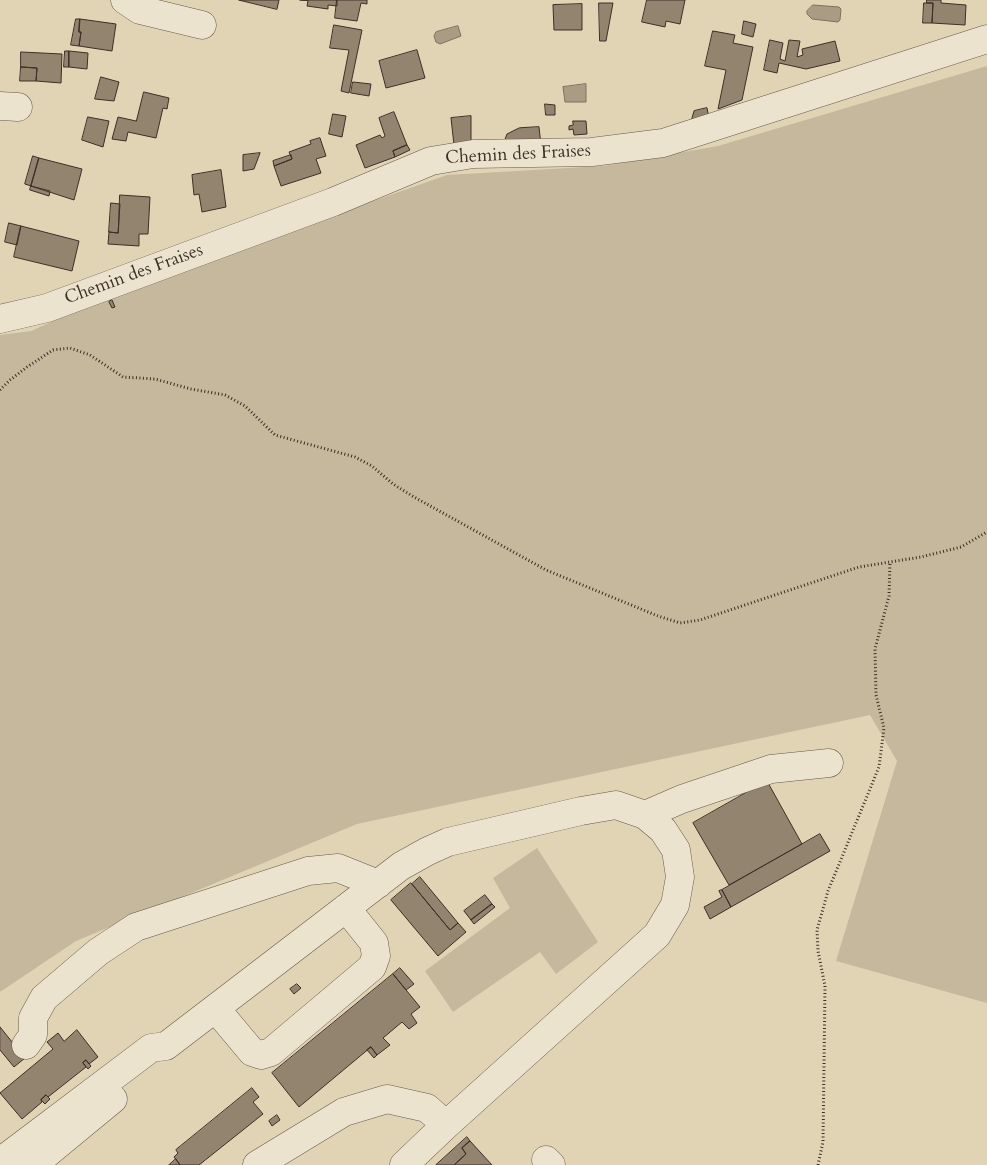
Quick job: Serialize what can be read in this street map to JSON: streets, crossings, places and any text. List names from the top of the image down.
{
  "streets": {
    "street": ["Chemin des Fraises"]
  }
}
